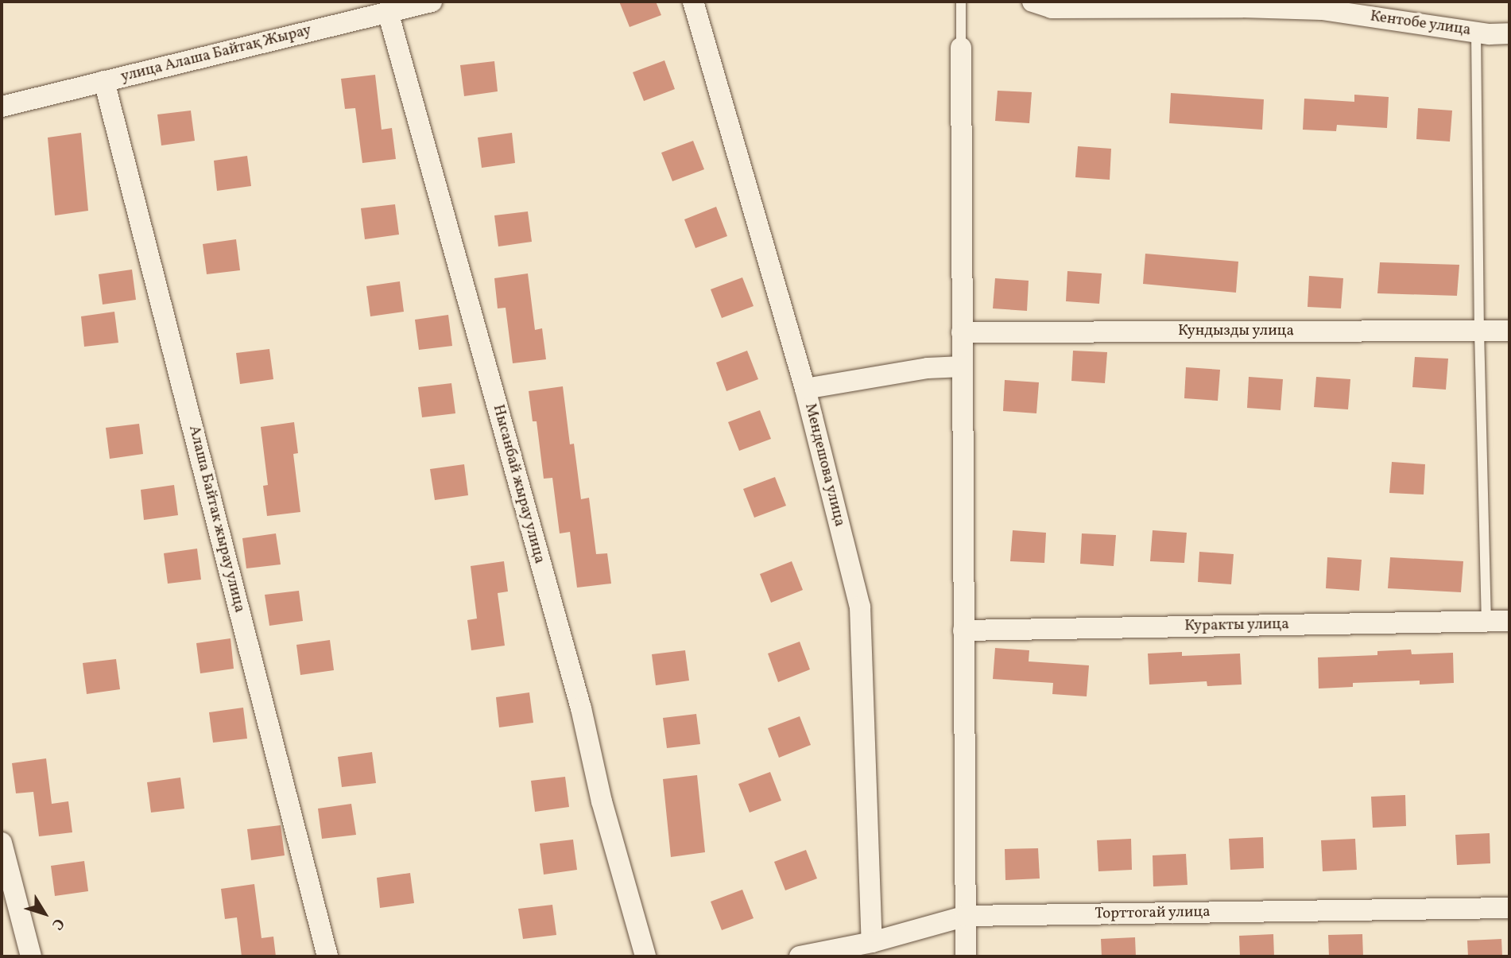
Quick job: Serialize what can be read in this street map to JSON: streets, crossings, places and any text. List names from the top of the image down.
{
  "streets": {
    "street": [
      "Кентобе улица",
      "улица Алаша Байтақ Жырау",
      "Кундызды улица",
      "Мендешова улица",
      "Нысанбай жырау улица",
      "Алаша Байтак жырау улица",
      "Куракты улица",
      "Торттогай улица"
    ]
  },
  "crossings": [
    ["улица Алаша Байтақ Жырау", "Нысанбай жырау улица"],
    ["улица Алаша Байтақ Жырау", "Алаша Байтак жырау улица"],
    ["Мендешова улица", "Торттогай улица"]
  ],
  "north": "bottom right"
}
